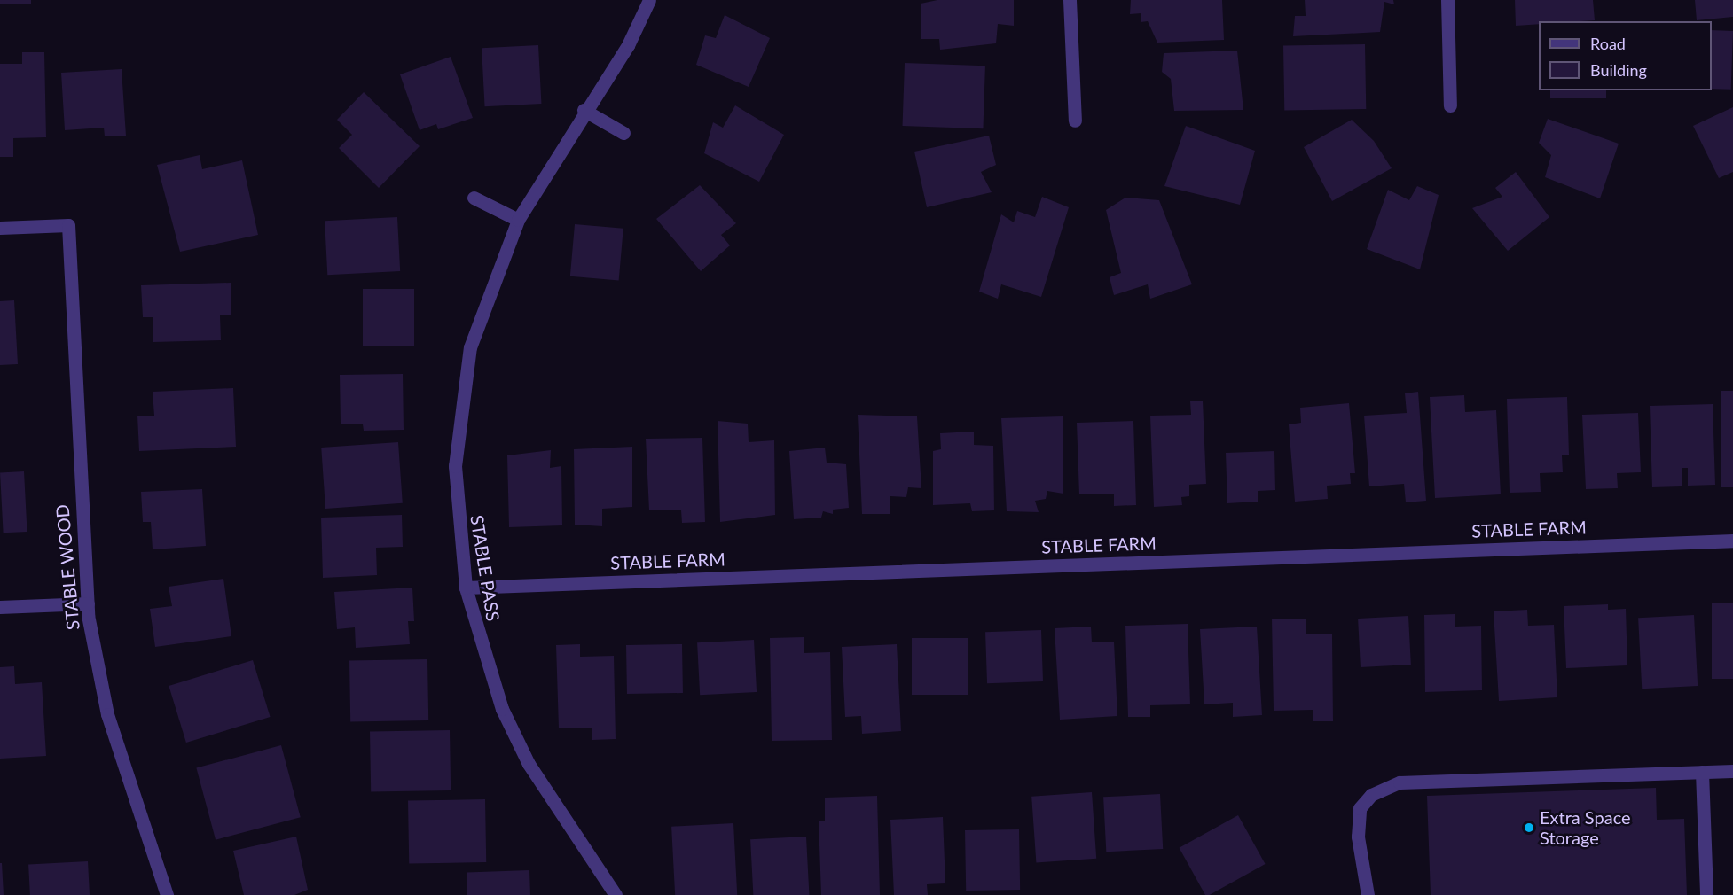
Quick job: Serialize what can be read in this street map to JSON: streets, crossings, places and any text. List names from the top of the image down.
{
  "streets": {
    "street": ["STABLE FARM", "STABLE WOOD", "STABLE PASS"]
  },
  "crossings": [
    ["STABLE FARM", "STABLE PASS"]
  ],
  "places": ["Extra Space Storage"],
  "legend": ["Road", "Building"]
}
